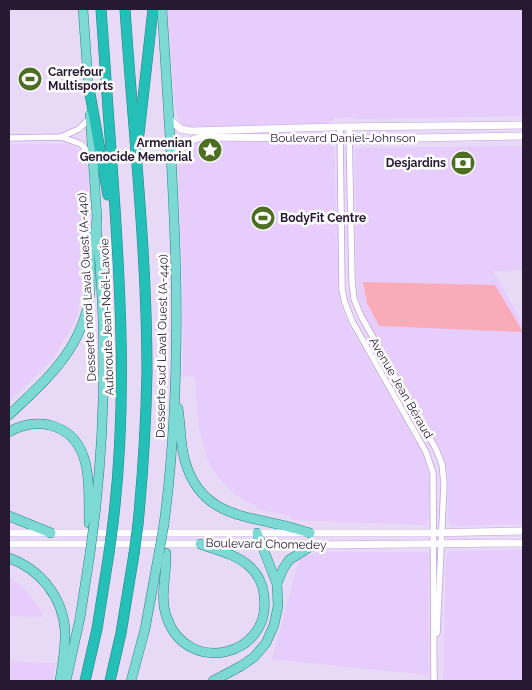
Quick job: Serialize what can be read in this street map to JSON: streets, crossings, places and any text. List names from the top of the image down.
{
  "streets": {
    "highway": ["Autoroute Jean-Noël-Lavoie"],
    "main road": ["Desserte nord Laval Ouest (A-440)", "Desserte sud Laval Ouest (A-440)"],
    "street": ["Boulevard Daniel-Johnson", "Avenue Jean Béraud", "Boulevard Chomedey"]
  },
  "crossings": [
    ["Boulevard Daniel-Johnson", "Desserte sud Laval Ouest (A-440)"],
    ["Boulevard Daniel-Johnson", "Avenue Jean Béraud"],
    ["Avenue Jean Béraud", "Boulevard Chomedey"]
  ],
  "places": {
    "sports": ["Carrefour Multisports", "BodyFit Centre"],
    "place": ["Armenian Genocide Memorial"],
    "bank": ["Desjardins"]
  }
}
